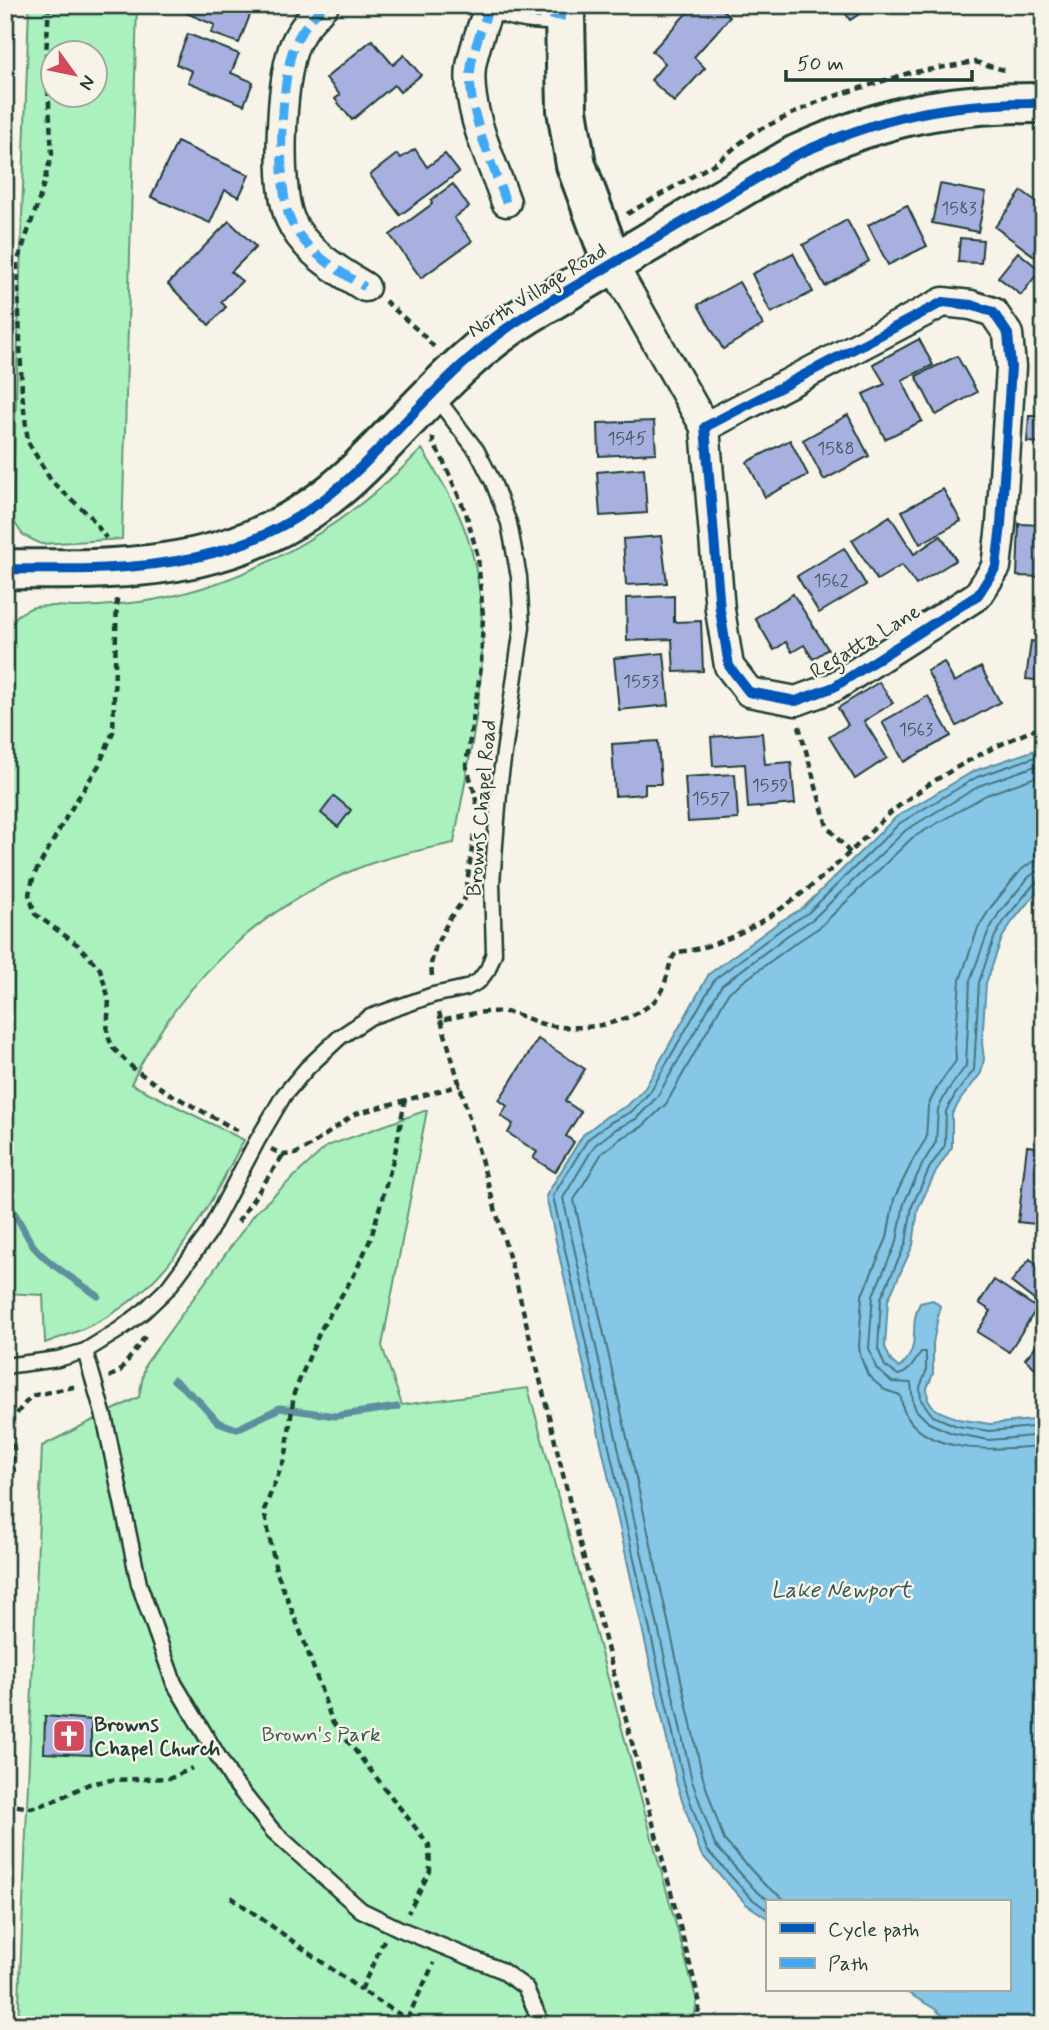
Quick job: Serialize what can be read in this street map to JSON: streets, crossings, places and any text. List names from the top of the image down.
{
  "streets": {
    "street": ["North Village Road", "Regatta Lane"],
    "lane": ["Browns Chapel Road"]
  },
  "crossings": [
    ["North Village Road", "Regatta Lane"],
    ["North Village Road", "Browns Chapel Road"]
  ],
  "water": ["Lake Newport"],
  "parks": ["Brown's Park"],
  "places": {
    "church": ["Browns Chapel Church"]
  },
  "house_numbers": [
    "1583",
    "1545",
    "1588",
    "1562",
    "1553",
    "1563",
    "1559",
    "1557"
  ],
  "legend": ["Cycle path", "Path"],
  "scale_bar": "50 m",
  "north": "bottom right"
}
